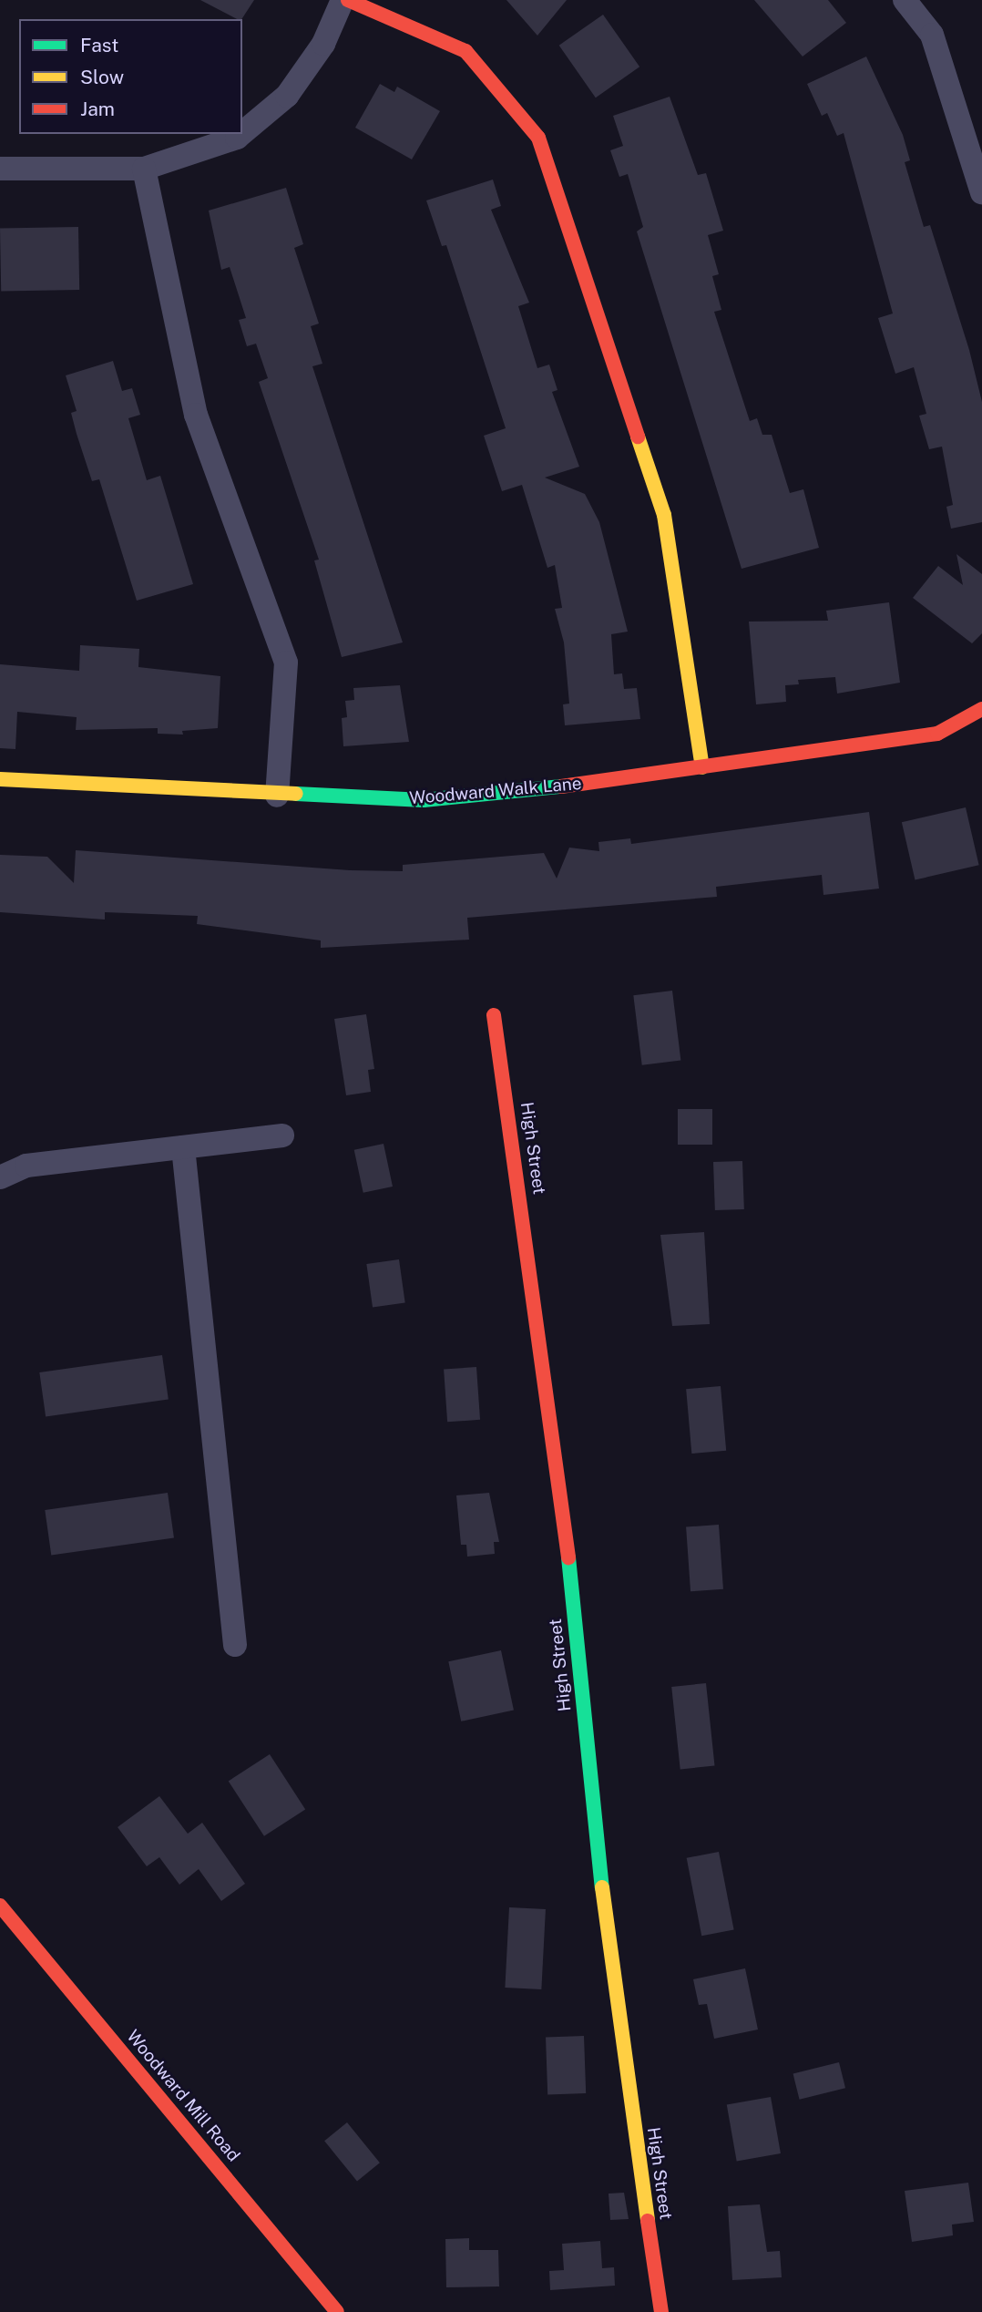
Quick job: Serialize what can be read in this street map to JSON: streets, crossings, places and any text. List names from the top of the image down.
{
  "streets": {
    "street": ["Woodward Walk Lane", "High Street", "Woodward Mill Road"]
  },
  "legend": ["Fast", "Slow", "Jam"]
}
